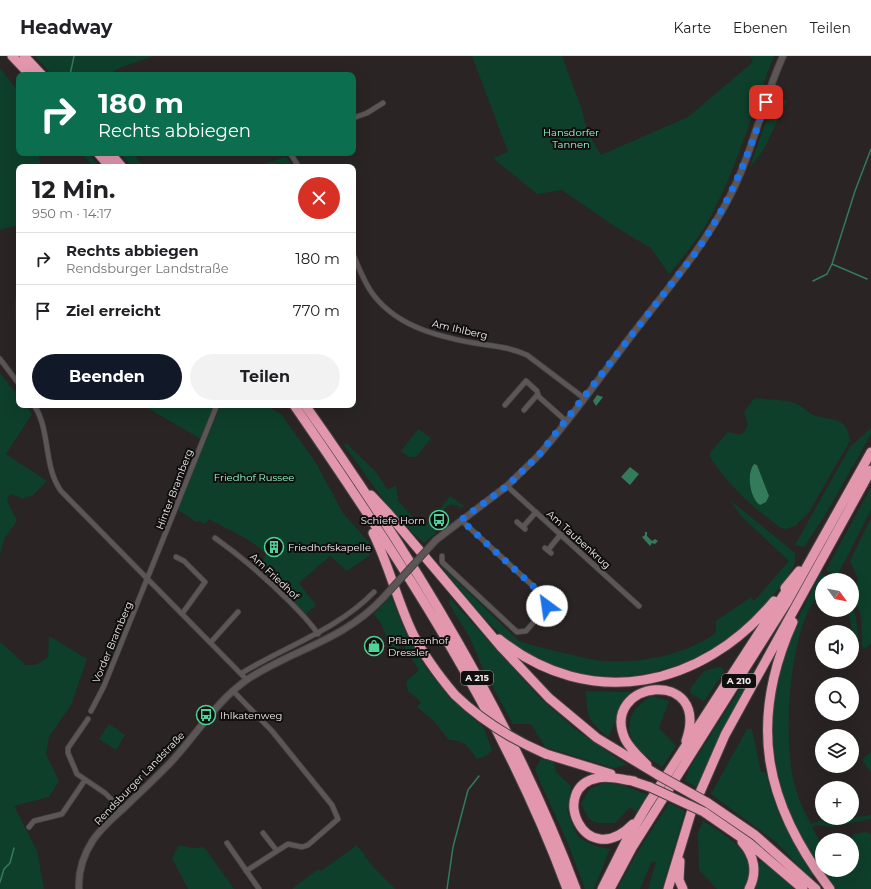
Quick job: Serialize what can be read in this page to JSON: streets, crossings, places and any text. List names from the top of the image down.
{
  "streets": {
    "highway": ["A 215", "A 210"],
    "street": [
      "Am Ihlberg",
      "Hinter Bramberg",
      "Am Taubenkrug",
      "Am Friedhof",
      "Vorder Bramberg",
      "Rendsburger Landstraße"
    ]
  },
  "crossings": [
    ["Am Ihlberg", "Rendsburger Landstraße"],
    ["Hinter Bramberg", "Vorder Bramberg"],
    ["Am Taubenkrug", "Rendsburger Landstraße"]
  ],
  "parks": ["Hansdorfer Tannen", "Friedhof Russee"],
  "places": {
    "bus stop": ["Schiefe Horn", "Ihlkatenweg"],
    "building": ["Friedhofskapelle"],
    "shop": ["Pflanzenhof Dressler"]
  },
  "north": "bottom right",
  "page": {
    "header": "Headway",
    "nav": ["Karte", "Ebenen", "Teilen"],
    "turn": ["180 m", "Rechts abbiegen"],
    "heading": ["12 Min.", "950 m · 14:17"],
    "list": [
      {
        "name": "Rechts abbiegen",
        "note": "Rendsburger Landstraße",
        "value": "180 m"
      },
      {
        "name": "Ziel erreicht",
        "value": "770 m"
      }
    ],
    "buttons": ["Beenden", "Teilen"],
    "map_buttons": ["+", "−"]
  }
}
